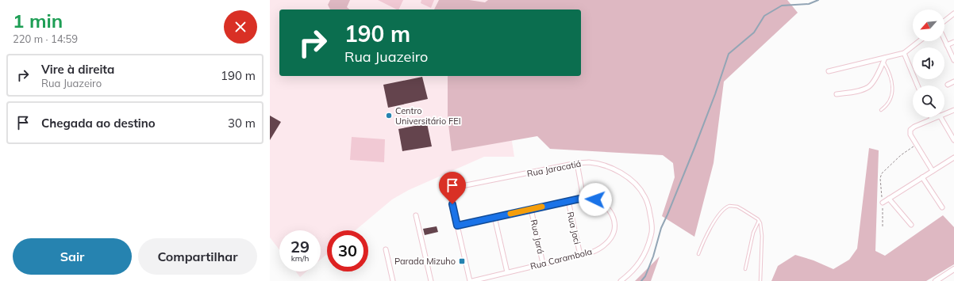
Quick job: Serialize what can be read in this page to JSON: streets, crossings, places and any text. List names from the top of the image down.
{
  "streets": {
    "street": [
      "Rua Jaracatiá",
      "Rua Jaci",
      "Rua Jará",
      "Rua Carambola"
    ]
  },
  "crossings": [
    ["Rua Jaracatiá", "Rua Carambola"],
    ["Rua Jaci", "Rua Carambola"],
    ["Rua Jará", "Rua Carambola"]
  ],
  "places": {
    "other": ["Centro Universitário FEI"],
    "transit": ["Parada Mizuho"]
  },
  "north": "bottom left",
  "page": {
    "heading": ["1 min", "220 m · 14:59"],
    "turn": ["190 m", "Rua Juazeiro"],
    "list": [
      {
        "name": "Vire à direita",
        "note": "Rua Juazeiro",
        "value": "190 m"
      },
      {
        "name": "Chegada ao destino",
        "value": "30 m"
      }
    ],
    "speed": "29 km/h",
    "limit": "30",
    "buttons": ["Sair", "Compartilhar"]
  }
}
